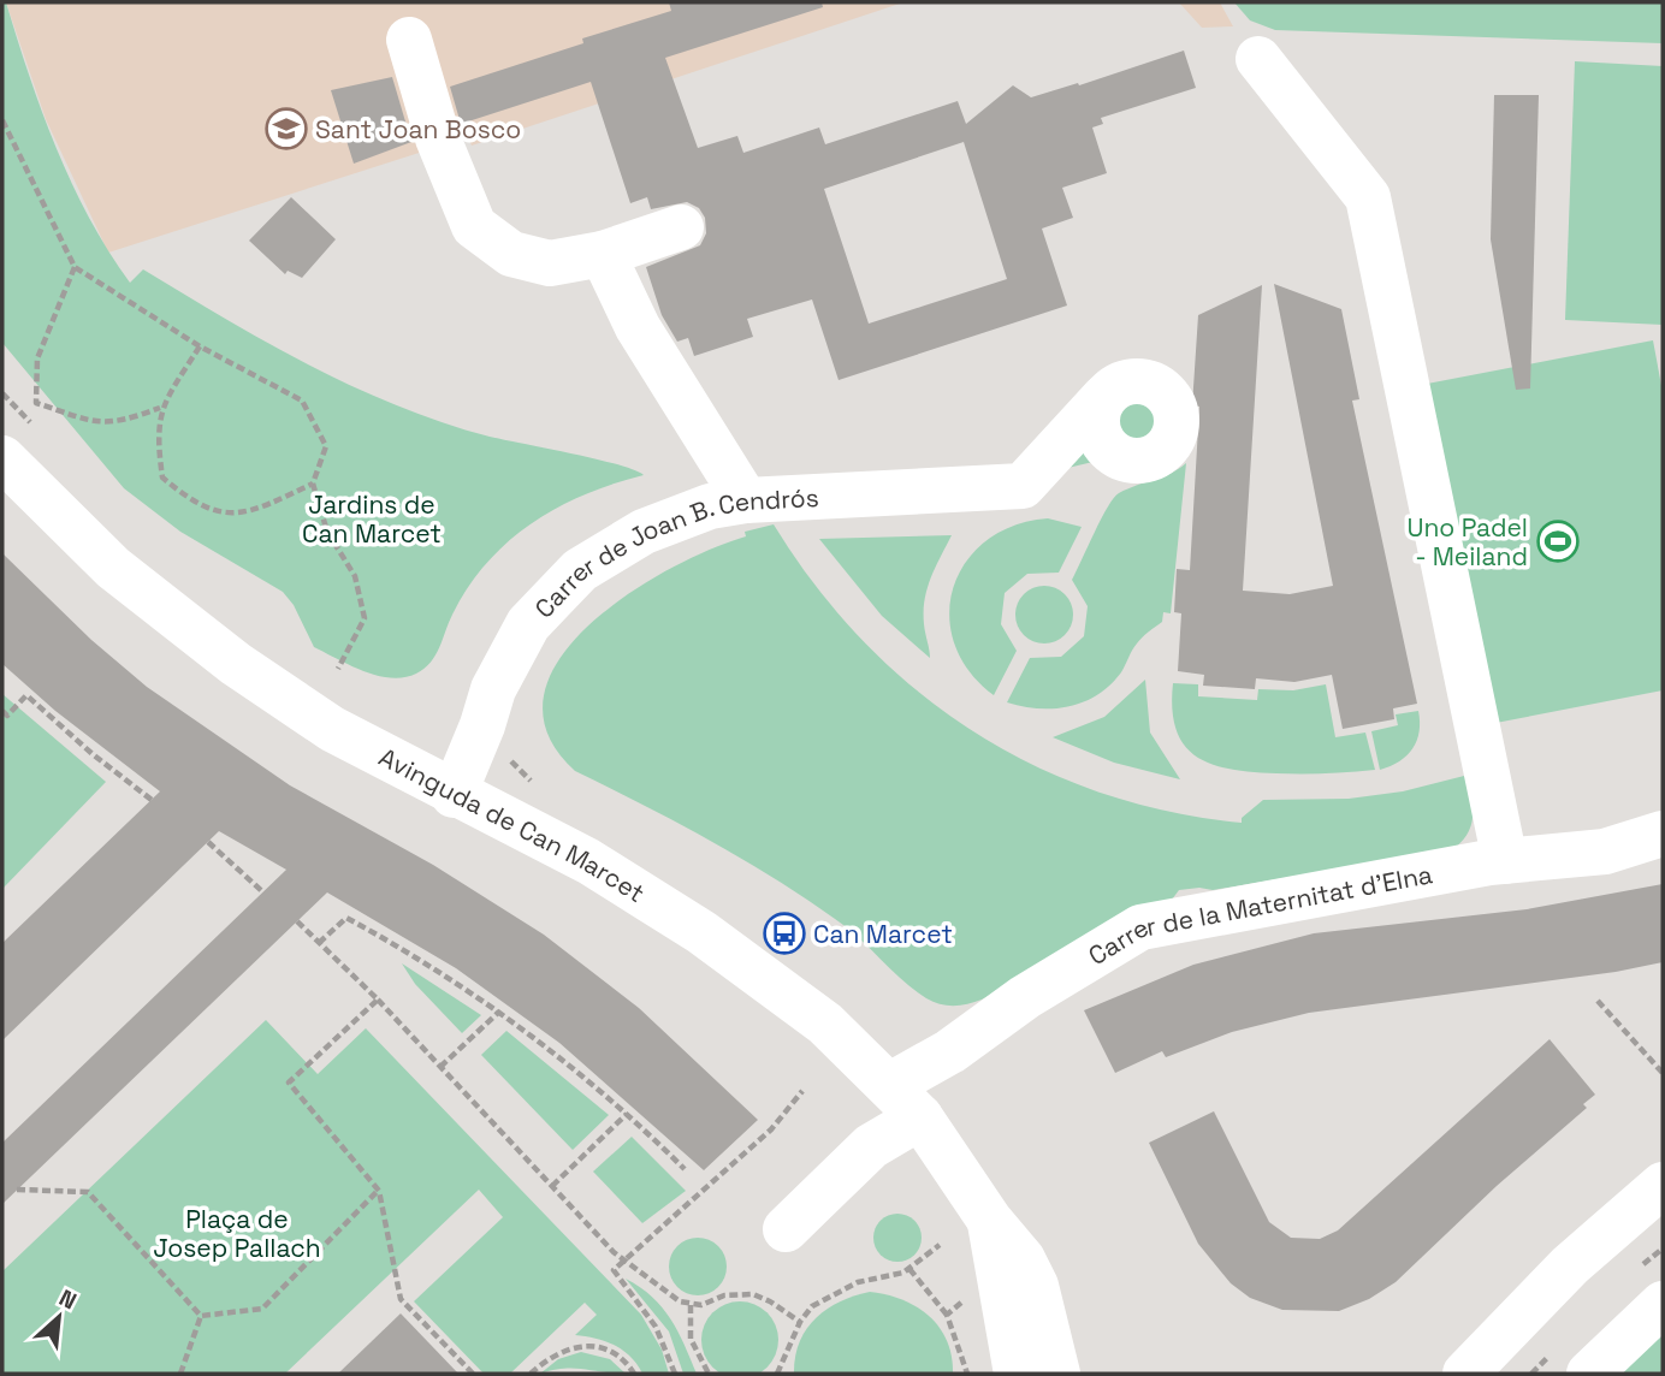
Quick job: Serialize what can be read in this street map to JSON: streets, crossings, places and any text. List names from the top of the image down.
{
  "streets": {
    "street": ["Carrer de Joan B. Cendrós", "Avinguda de Can Marcet", "Carrer de la Maternitat d'Elna"]
  },
  "crossings": [
    ["Carrer de Joan B. Cendrós", "Avinguda de Can Marcet"],
    ["Avinguda de Can Marcet", "Carrer de la Maternitat d'Elna"]
  ],
  "parks": ["Jardins de Can Marcet", "Plaça de Josep Pallach"],
  "places": {
    "school or university": ["Sant Joan Bosco"],
    "sports": ["Uno Padel - Meiland"],
    "bus stop": ["Can Marcet"]
  },
  "north": "top right"
}
